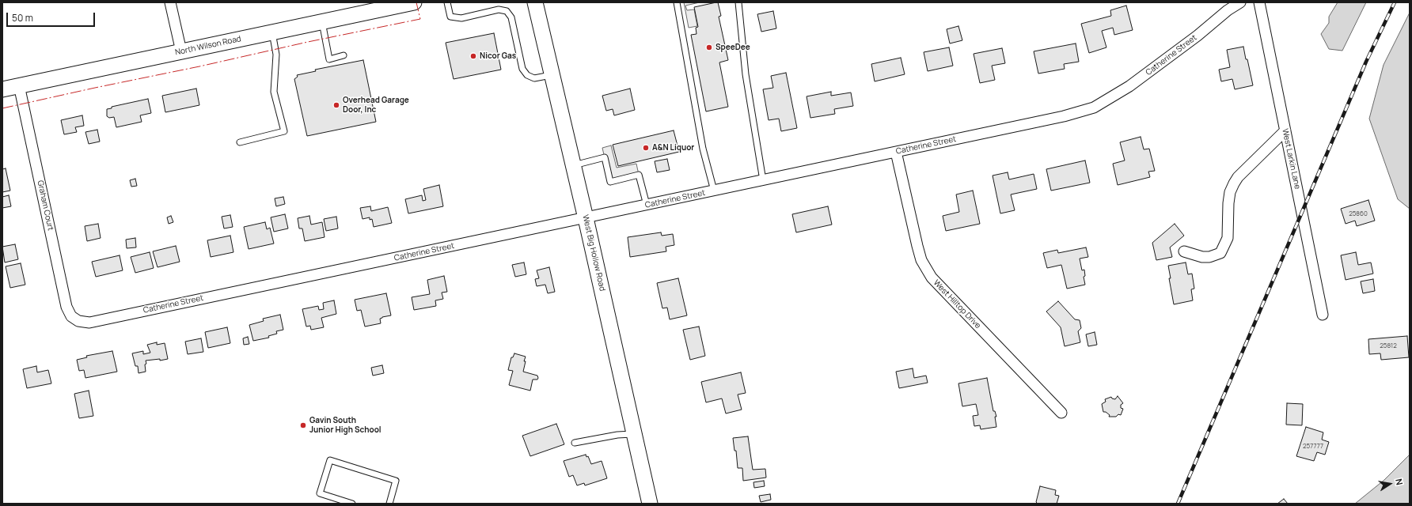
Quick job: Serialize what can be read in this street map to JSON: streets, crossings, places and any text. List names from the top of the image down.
{
  "streets": {
    "main road": ["North Wilson Road", "West Big Hollow Road"],
    "street": [
      "Catherine Street",
      "West Larkin Lane",
      "Graham Court",
      "West Hilltop Drive"
    ]
  },
  "crossings": [
    ["North Wilson Road", "Graham Court"],
    ["Catherine Street", "Graham Court"],
    ["Catherine Street", "West Big Hollow Road"],
    ["Catherine Street", "West Hilltop Drive"]
  ],
  "places": [
    "SpeeDee",
    "Nicor Gas",
    "Overhead Garage Door, Inc",
    "A&N Liquor",
    "Gavin South Junior High School"
  ],
  "house_numbers": ["25860", "25812", "257777"],
  "scale_bar": "50 m",
  "north": "right"
}
